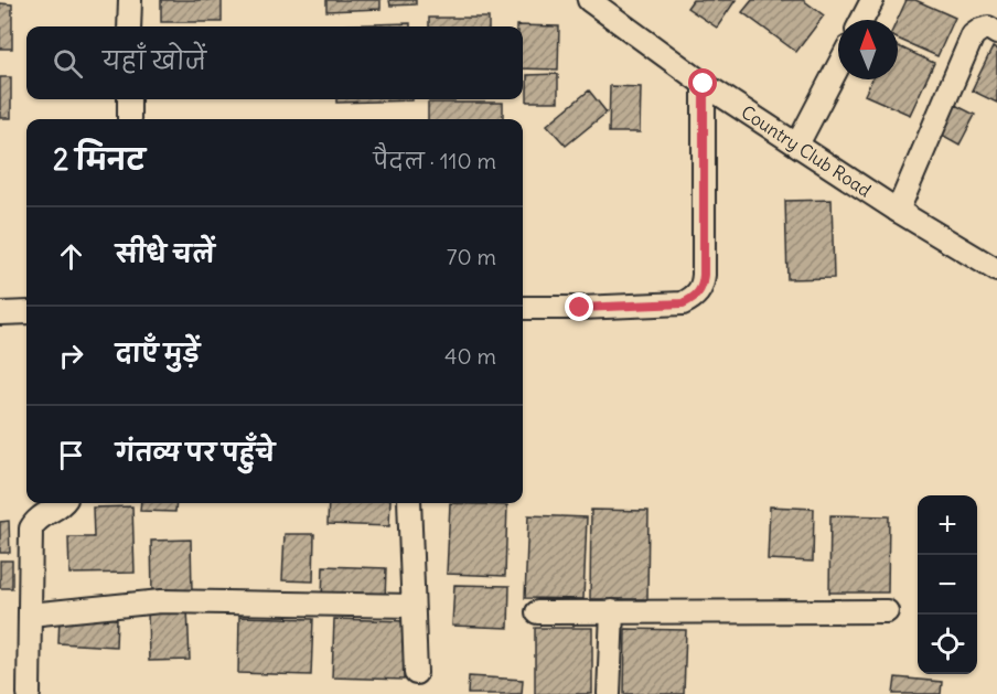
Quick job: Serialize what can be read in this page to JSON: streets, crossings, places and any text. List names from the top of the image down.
{
  "streets": {
    "street": ["Country Club Road"]
  },
  "north": "top",
  "page": {
    "search": "यहाँ खोजें",
    "heading": ["2 मिनट", "पैदल · 110 m"],
    "list": [
      ["सीधे चलें", "70 m"],
      ["दाएँ मुड़ें", "40 m"],
      "गंतव्य पर पहुँचे"
    ],
    "map_buttons": ["+", "−"]
  }
}
